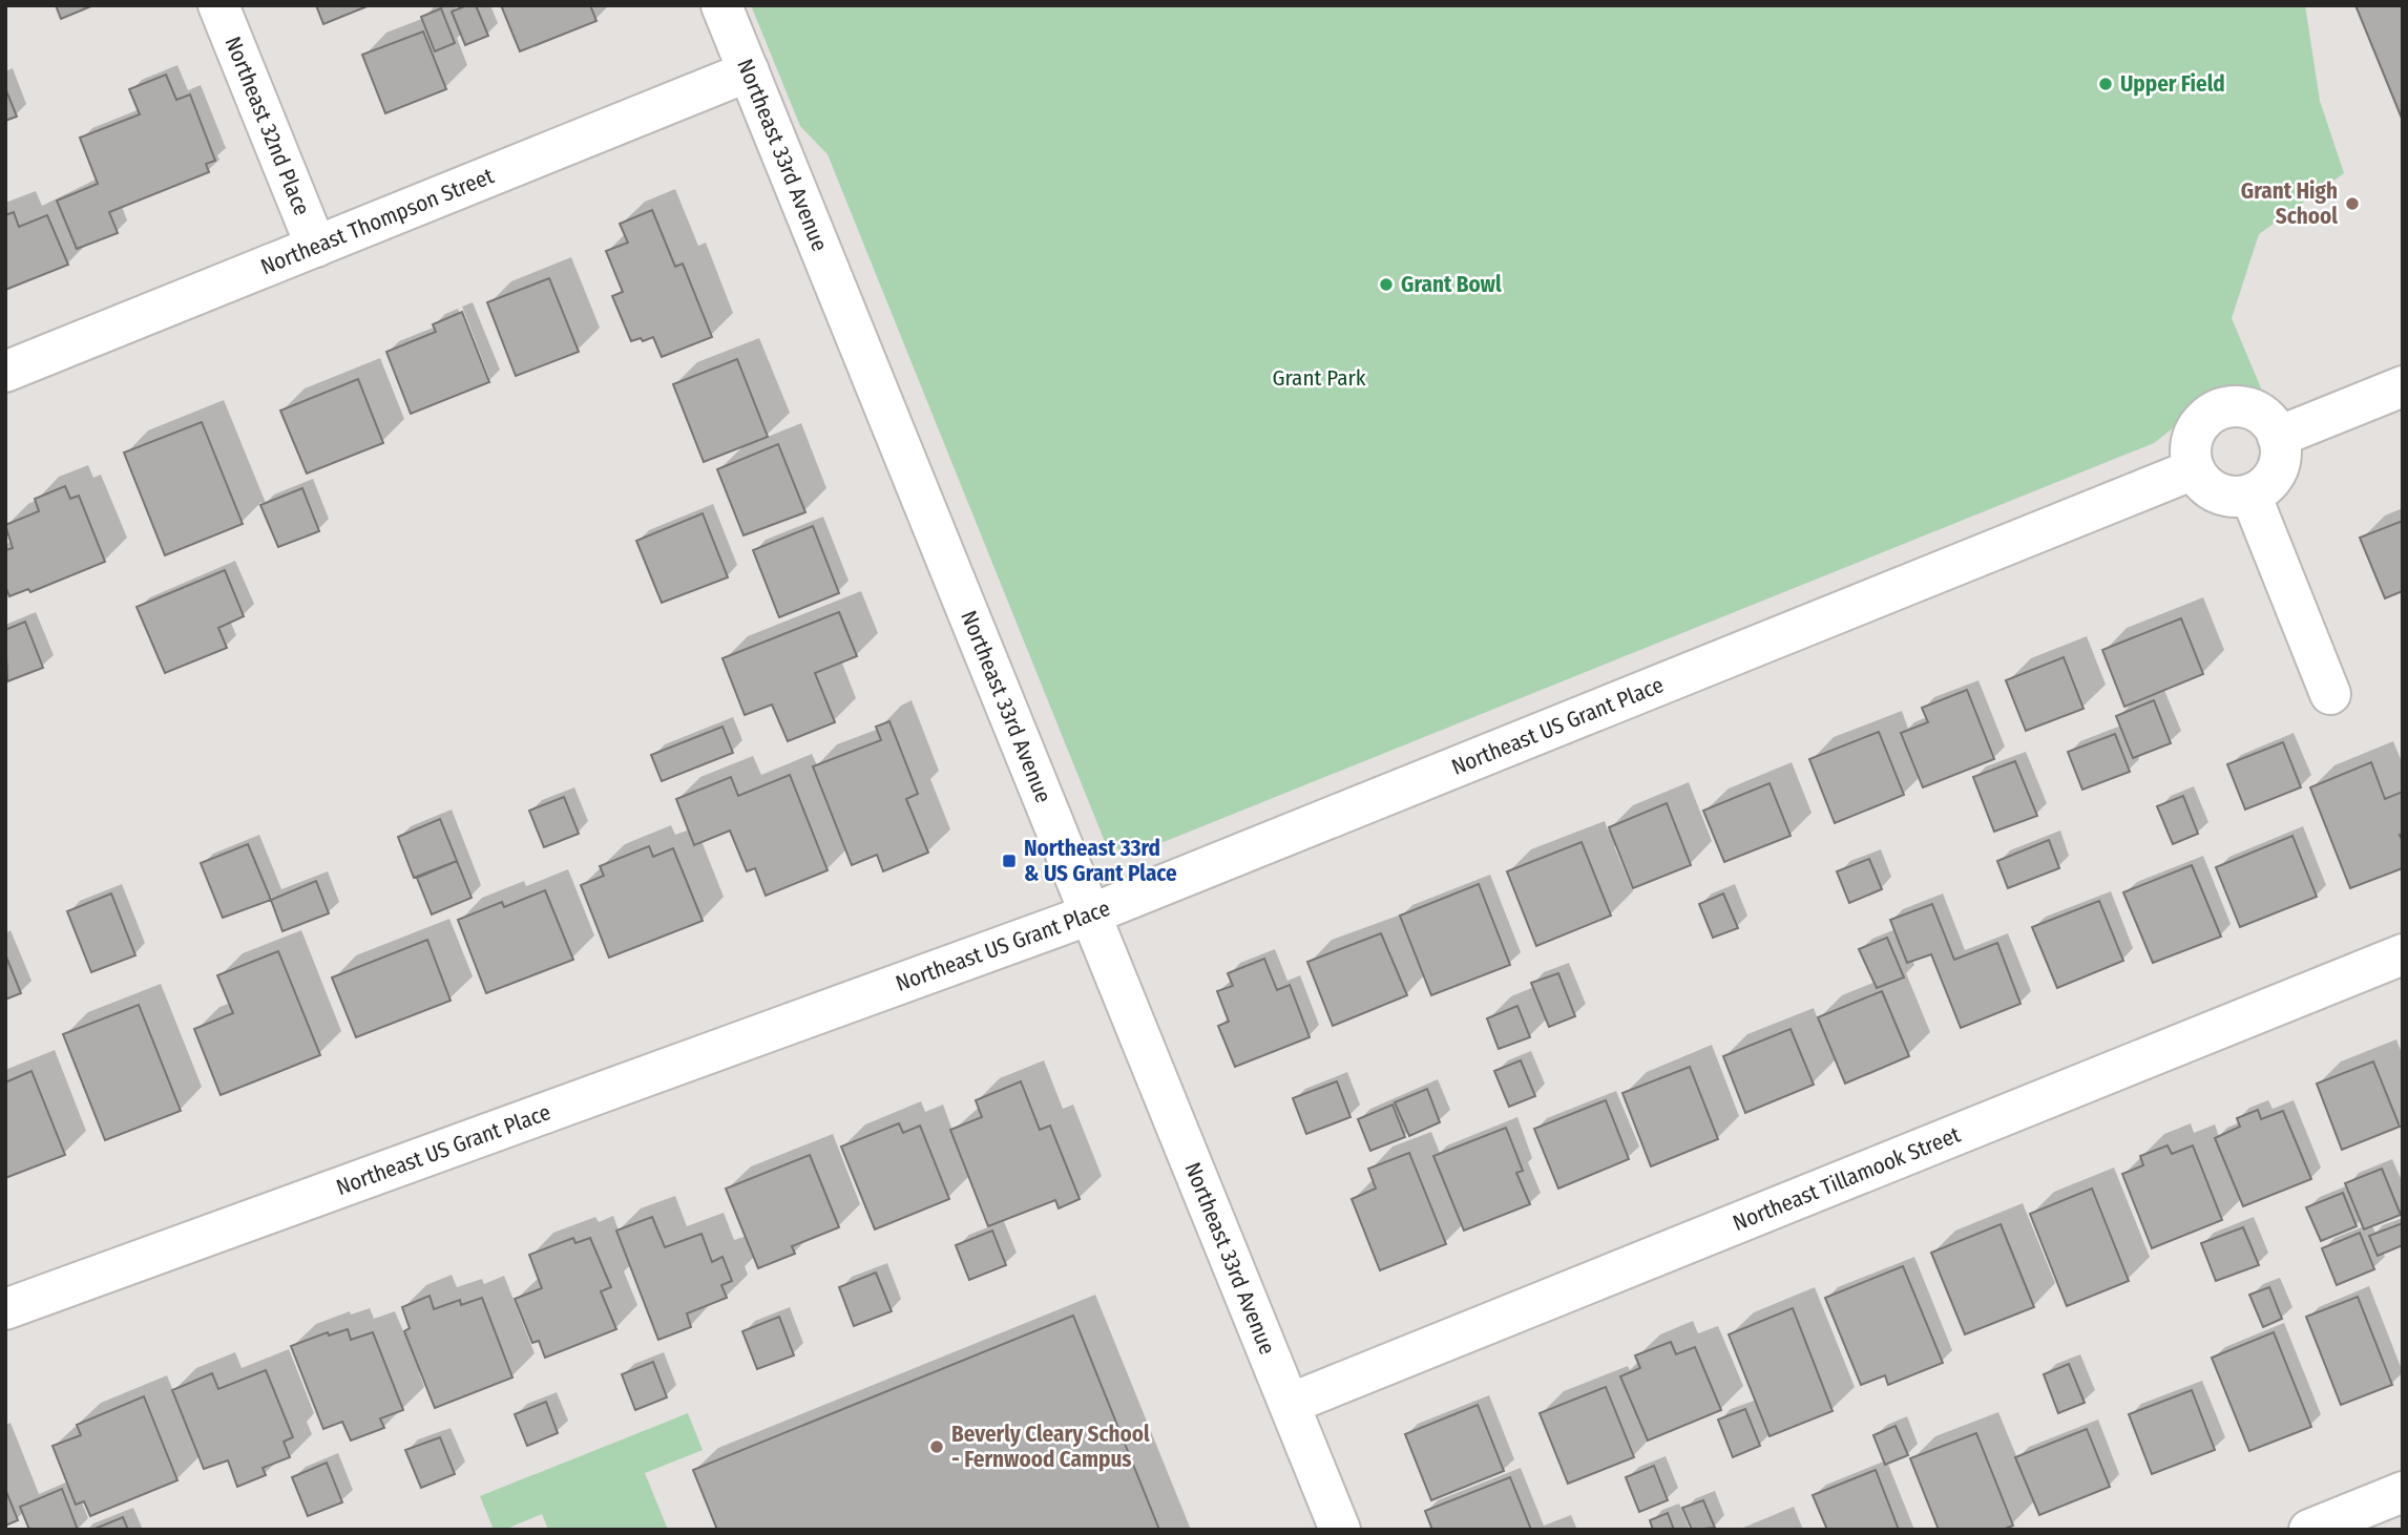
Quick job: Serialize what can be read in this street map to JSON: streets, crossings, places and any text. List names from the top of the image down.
{
  "streets": {
    "street": [
      "Northeast 32nd Place",
      "Northeast 33rd Avenue",
      "Northeast Thompson Street",
      "Northeast US Grant Place",
      "Northeast Tillamook Street"
    ]
  },
  "crossings": [
    ["Northeast 32nd Place", "Northeast Thompson Street"],
    ["Northeast 33rd Avenue", "Northeast Thompson Street"],
    ["Northeast 33rd Avenue", "Northeast US Grant Place"],
    ["Northeast 33rd Avenue", "Northeast Tillamook Street"]
  ],
  "parks": ["Grant Park"],
  "places": {
    "other": [
      "Upper Field",
      "Grant High School",
      "Grant Bowl",
      "Beverly Cleary School - Fernwood Campus"
    ],
    "transit": ["Northeast 33rd & US Grant Place"]
  }
}
